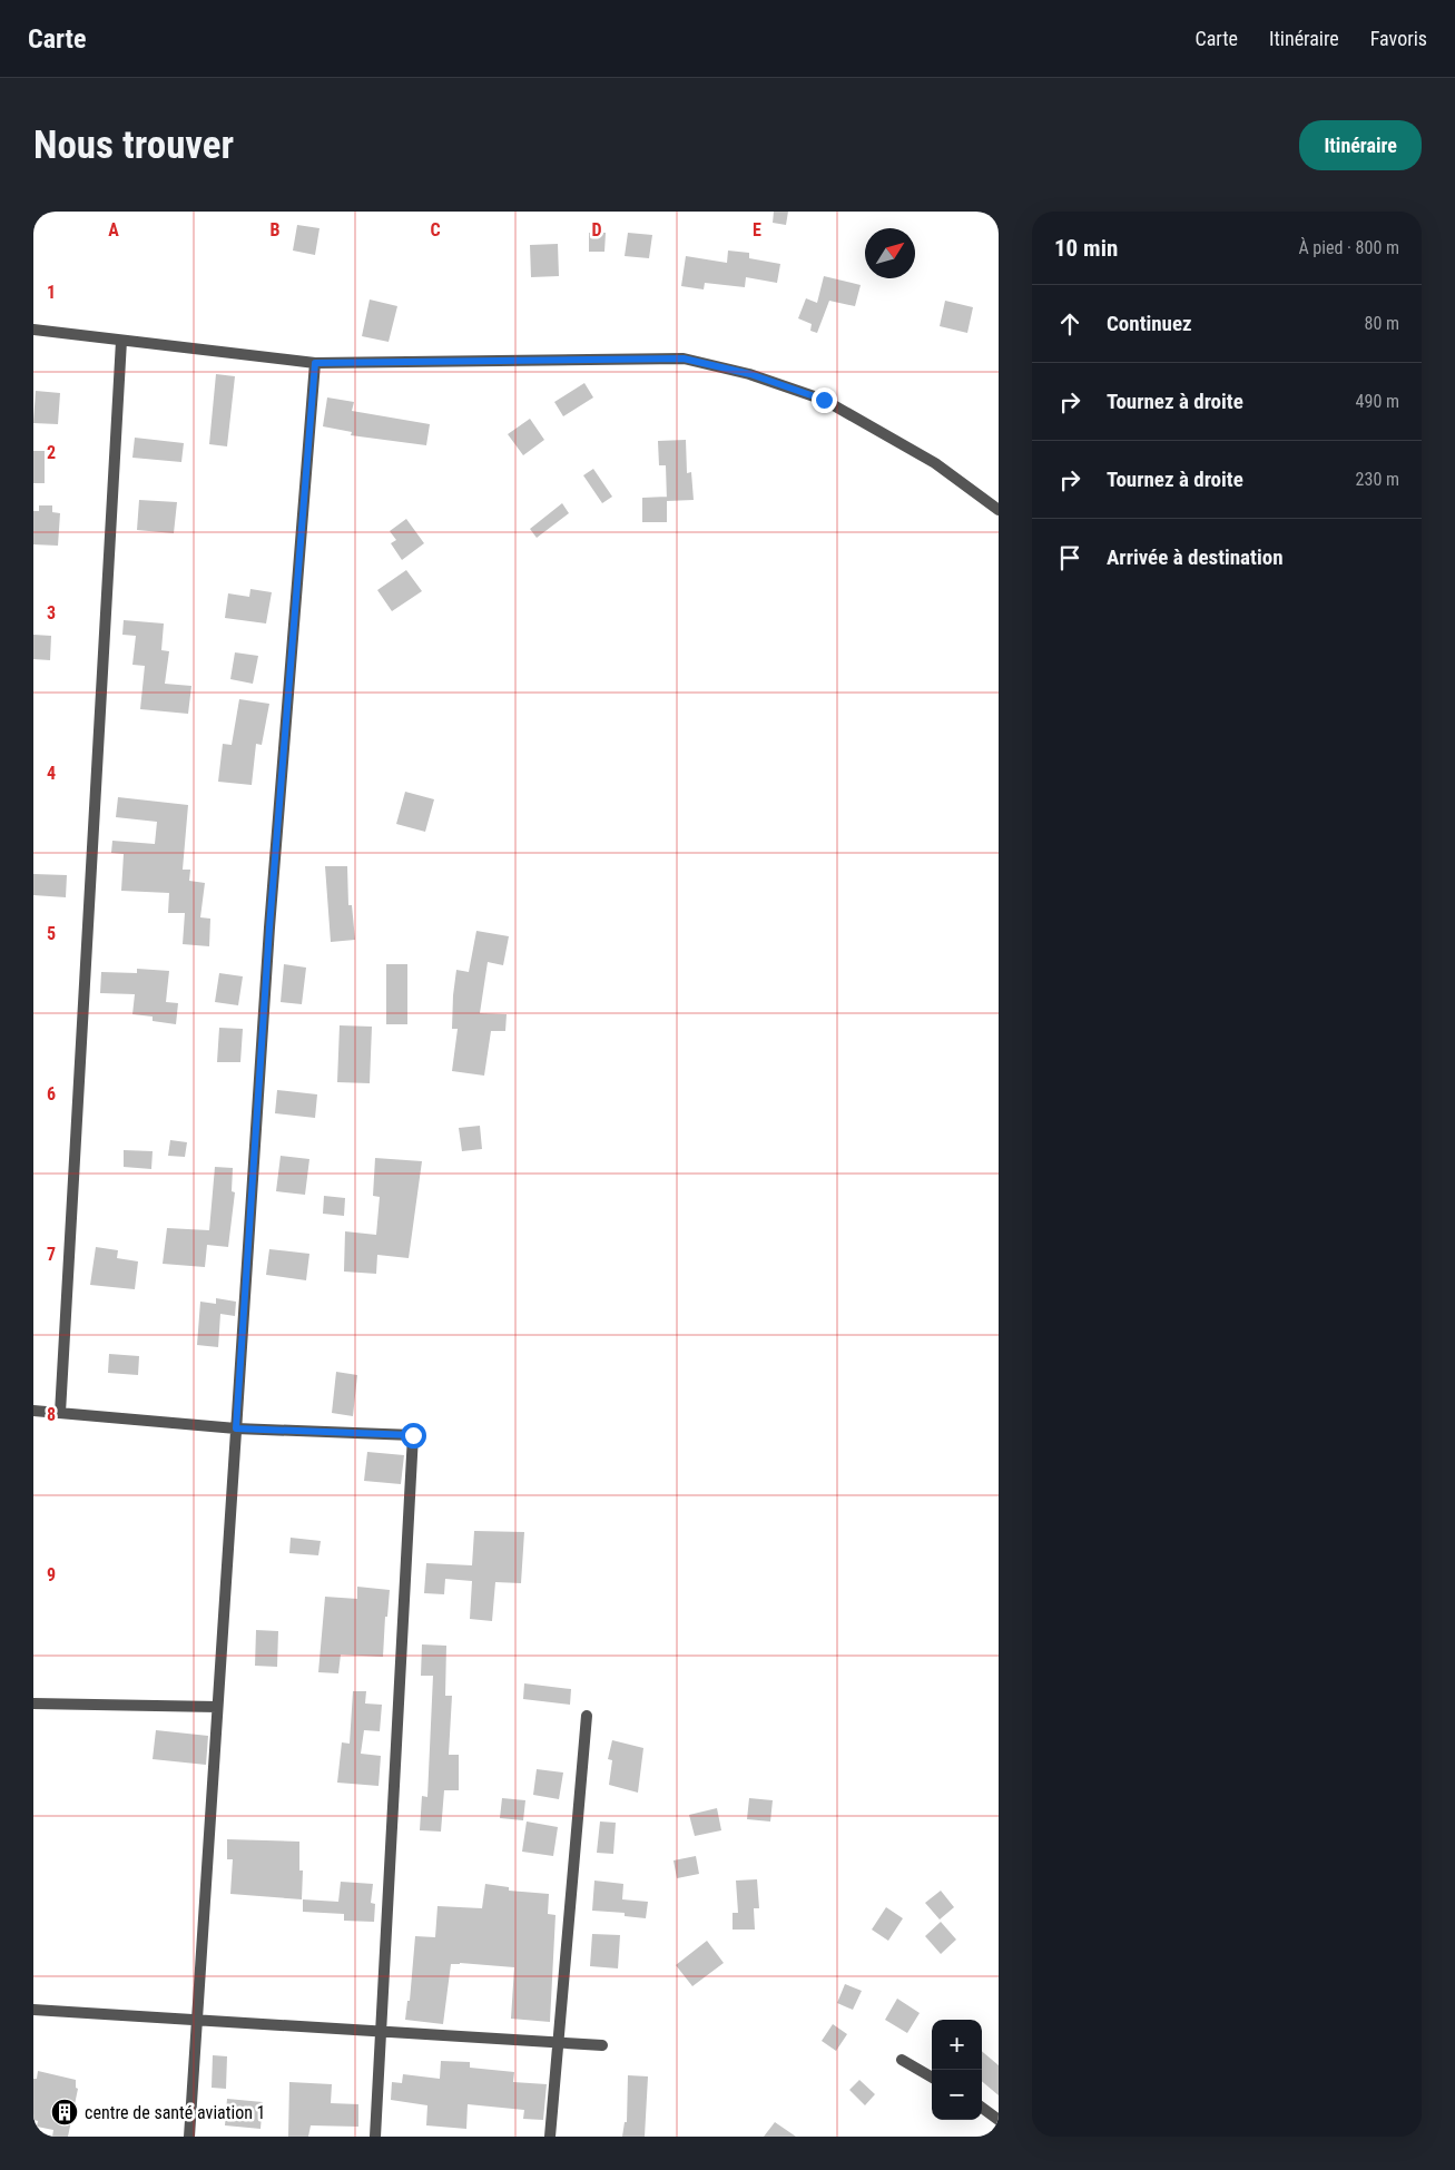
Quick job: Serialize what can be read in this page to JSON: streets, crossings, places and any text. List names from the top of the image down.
{
  "places": {
    "building": ["centre de santé aviation 1"]
  },
  "north": "top right",
  "page": {
    "header": "Carte",
    "nav": ["Carte", "Itinéraire", "Favoris"],
    "buttons": "Itinéraire",
    "title": "Nous trouver",
    "heading": ["10 min", "À pied · 800 m"],
    "list": [
      ["Continuez", "80 m"],
      ["Tournez à droite", "490 m"],
      ["Tournez à droite", "230 m"],
      "Arrivée à destination"
    ],
    "map_buttons": ["+", "−"]
  },
  "grid": {
    "columns": [
      "A",
      "B",
      "C",
      "D",
      "E"
    ],
    "rows": [
      "1",
      "2",
      "3",
      "4",
      "5",
      "6",
      "7",
      "8",
      "9"
    ]
  }
}
